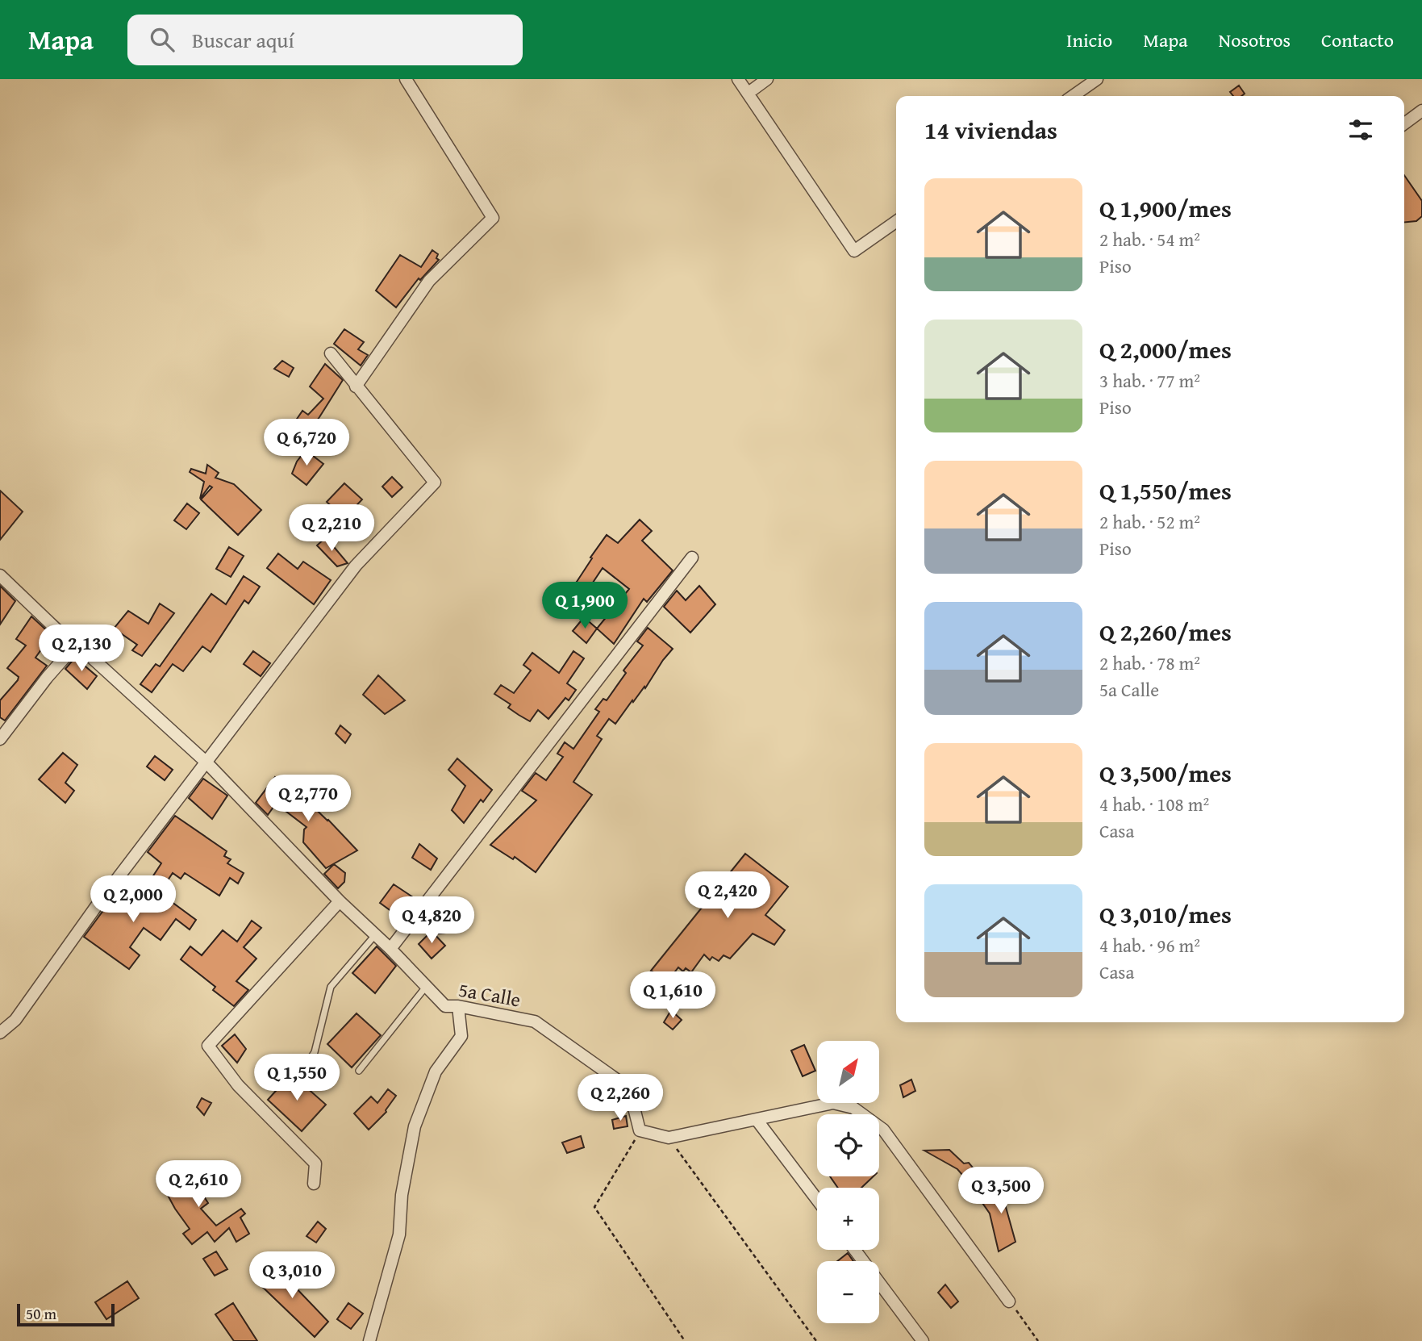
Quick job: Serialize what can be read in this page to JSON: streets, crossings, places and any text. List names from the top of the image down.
{
  "streets": {
    "street": ["5a Calle"]
  },
  "scale_bar": "50 m",
  "north": "top right",
  "page": {
    "header": "Mapa",
    "search": "Buscar aquí",
    "nav": [
      "Inicio",
      "Mapa",
      "Nosotros",
      "Contacto"
    ],
    "heading": "14 viviendas",
    "list": [
      {
        "name": "Q 1,900/mes",
        "note": "2 hab. · 54 m² · Piso"
      },
      {
        "name": "Q 2,000/mes",
        "note": "3 hab. · 77 m² · Piso"
      },
      {
        "name": "Q 1,550/mes",
        "note": "2 hab. · 52 m² · Piso"
      },
      {
        "name": "Q 2,260/mes",
        "note": "2 hab. · 78 m² · 5a Calle"
      },
      {
        "name": "Q 3,500/mes",
        "note": "4 hab. · 108 m² · Casa"
      },
      {
        "name": "Q 3,010/mes",
        "note": "4 hab. · 96 m² · Casa"
      }
    ],
    "price": [
      "Q 6,720",
      "Q 2,210",
      "Q 1,900",
      "Q 2,130",
      "Q 2,770",
      "Q 2,420",
      "Q 2,000",
      "Q 4,820",
      "Q 1,610",
      "Q 1,550",
      "Q 2,260",
      "Q 2,610",
      "Q 3,500",
      "Q 3,010"
    ],
    "map_buttons": ["+", "−"],
    "scale": "50 m"
  }
}
